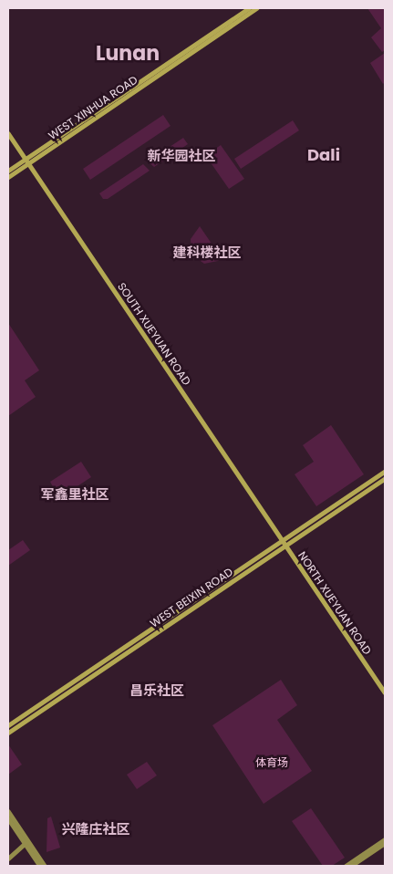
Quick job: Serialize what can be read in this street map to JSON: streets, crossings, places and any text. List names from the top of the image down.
{
  "streets": {
    "main road": [
      "WEST XINHUA ROAD",
      "SOUTH XUEYUAN ROAD",
      "WEST BEIXIN ROAD",
      "NORTH XUEYUAN ROAD"
    ]
  },
  "crossings": [
    ["WEST XINHUA ROAD", "SOUTH XUEYUAN ROAD"],
    ["SOUTH XUEYUAN ROAD", "WEST BEIXIN ROAD"],
    ["SOUTH XUEYUAN ROAD", "NORTH XUEYUAN ROAD"],
    ["WEST BEIXIN ROAD", "NORTH XUEYUAN ROAD"]
  ],
  "districts": [
    "Lunan",
    "Dali",
    "新华园社区",
    "建科楼社区",
    "军鑫里社区",
    "昌乐社区",
    "兴隆庄社区"
  ],
  "parks": ["体育场"]
}
